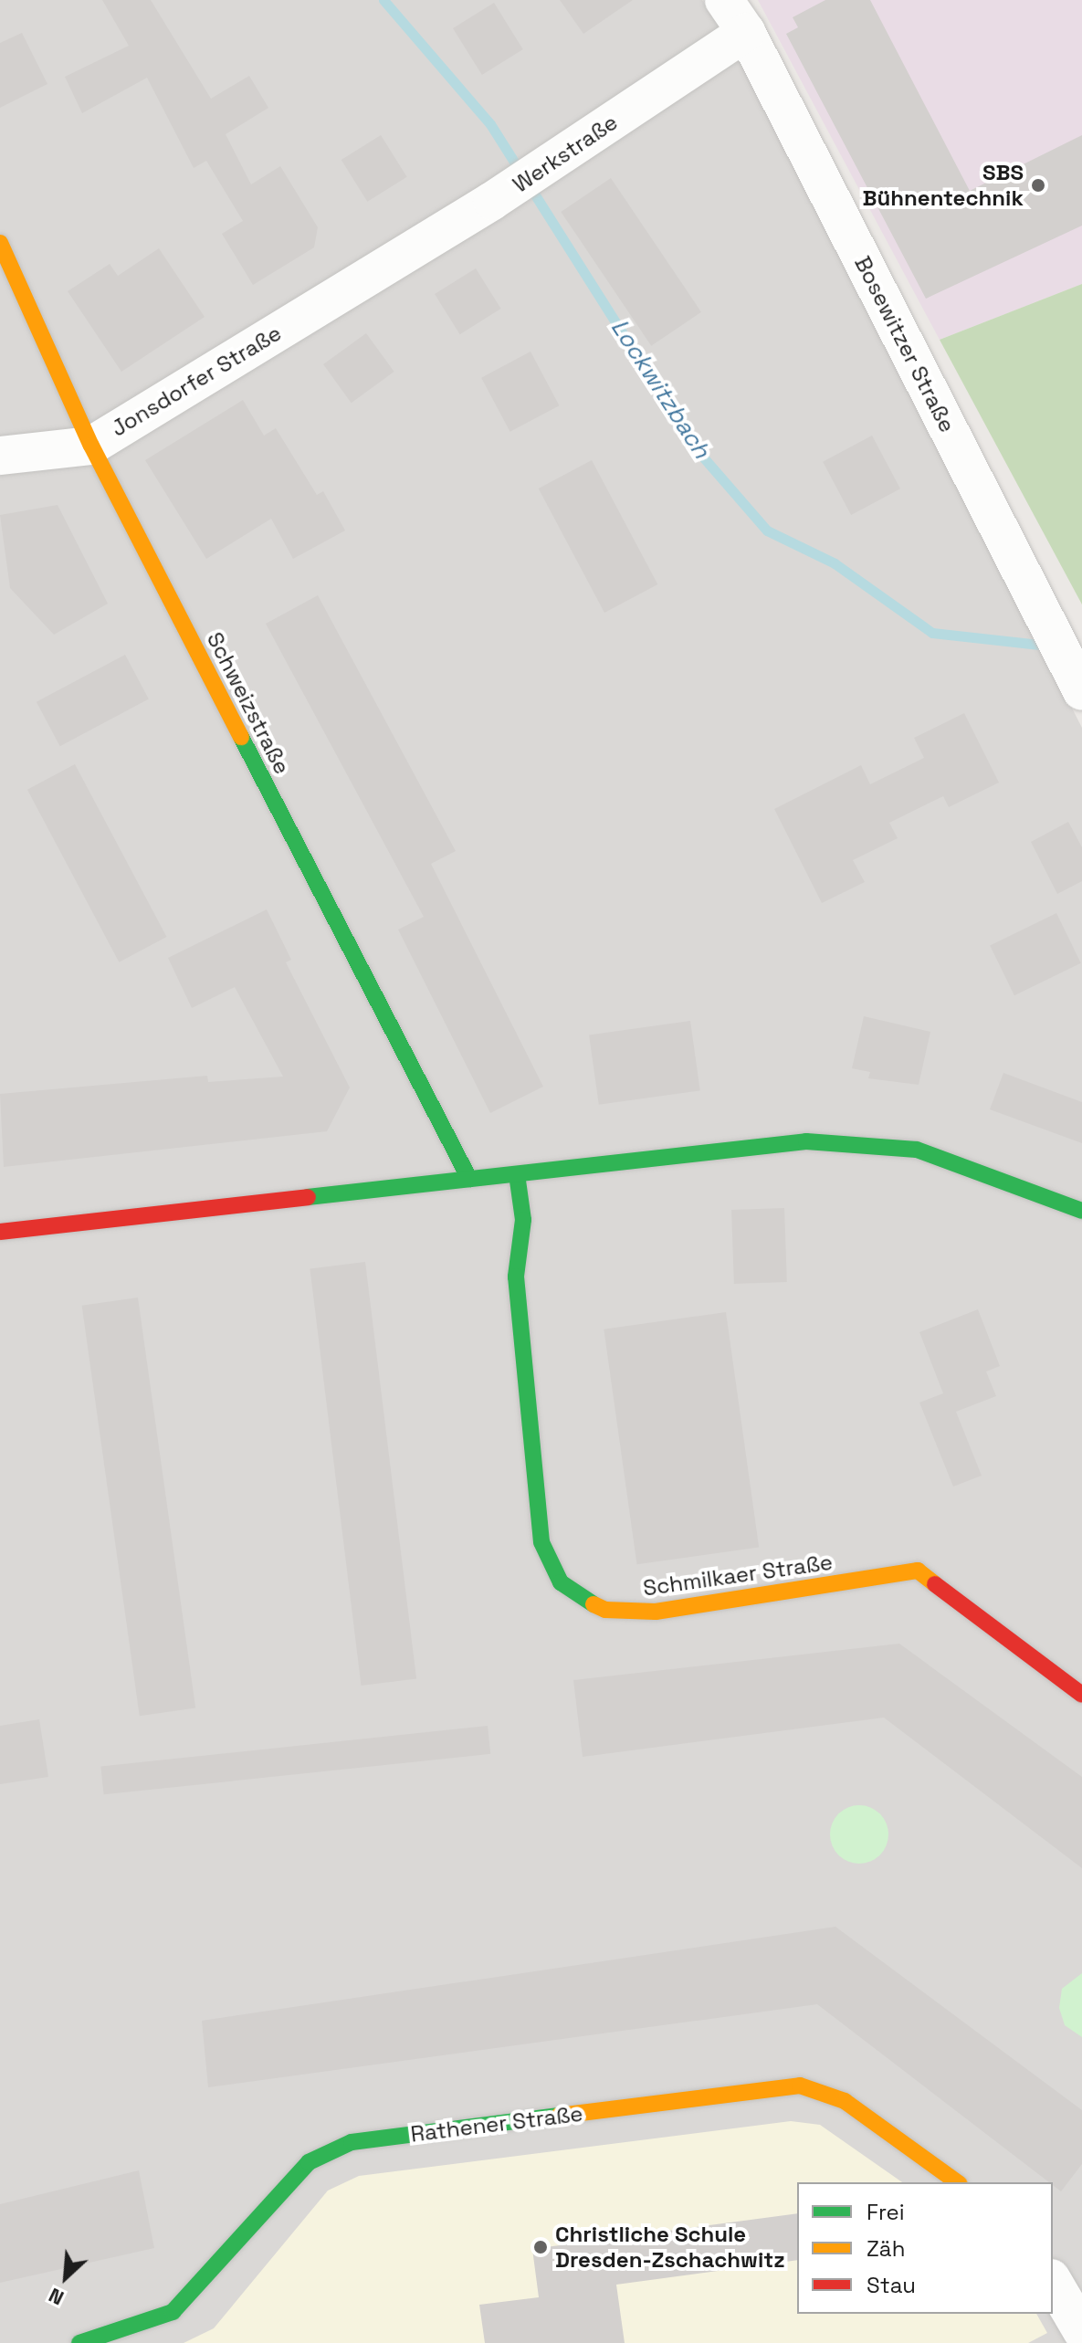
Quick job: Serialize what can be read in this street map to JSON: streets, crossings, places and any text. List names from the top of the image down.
{
  "streets": {
    "street": [
      "Werkstraße",
      "Bosewitzer Straße",
      "Jonsdorfer Straße",
      "Schweizstraße",
      "Schmilkaer Straße",
      "Rathener Straße"
    ]
  },
  "crossings": [
    ["Werkstraße", "Bosewitzer Straße"],
    ["Werkstraße", "Jonsdorfer Straße"],
    ["Jonsdorfer Straße", "Schweizstraße"]
  ],
  "water": ["Lockwitzbach"],
  "places": ["SBS Bühnentechnik", "Christliche Schule Dresden-Zschachwitz"],
  "legend": ["Frei", "Zäh", "Stau"],
  "north": "bottom left"
}
